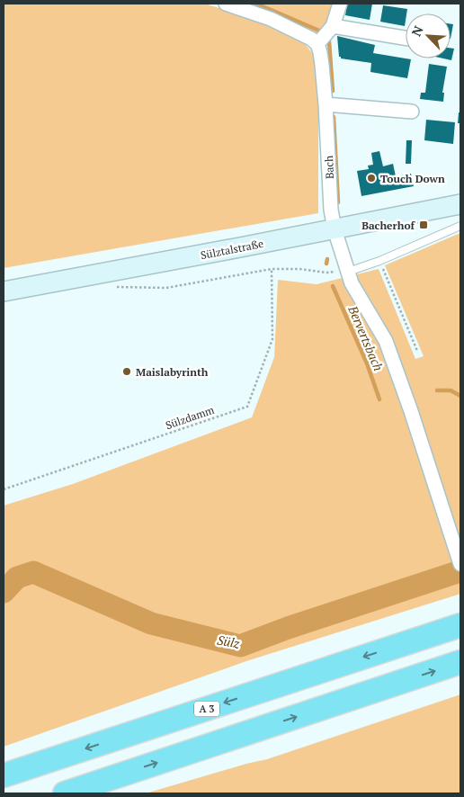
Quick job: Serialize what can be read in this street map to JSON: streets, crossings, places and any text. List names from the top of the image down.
{
  "streets": {
    "highway": ["A 3"],
    "main road": ["Sülztalstraße"],
    "street": ["Bach"],
    "path": ["Sülzdamm"]
  },
  "crossings": [
    ["Bach", "Sülztalstraße"]
  ],
  "water": ["Bervertsbach", "Sülz"],
  "places": {
    "other": ["Touch Down", "Maislabyrinth"],
    "transit": ["Bacherhof"]
  },
  "north": "top left"
}
